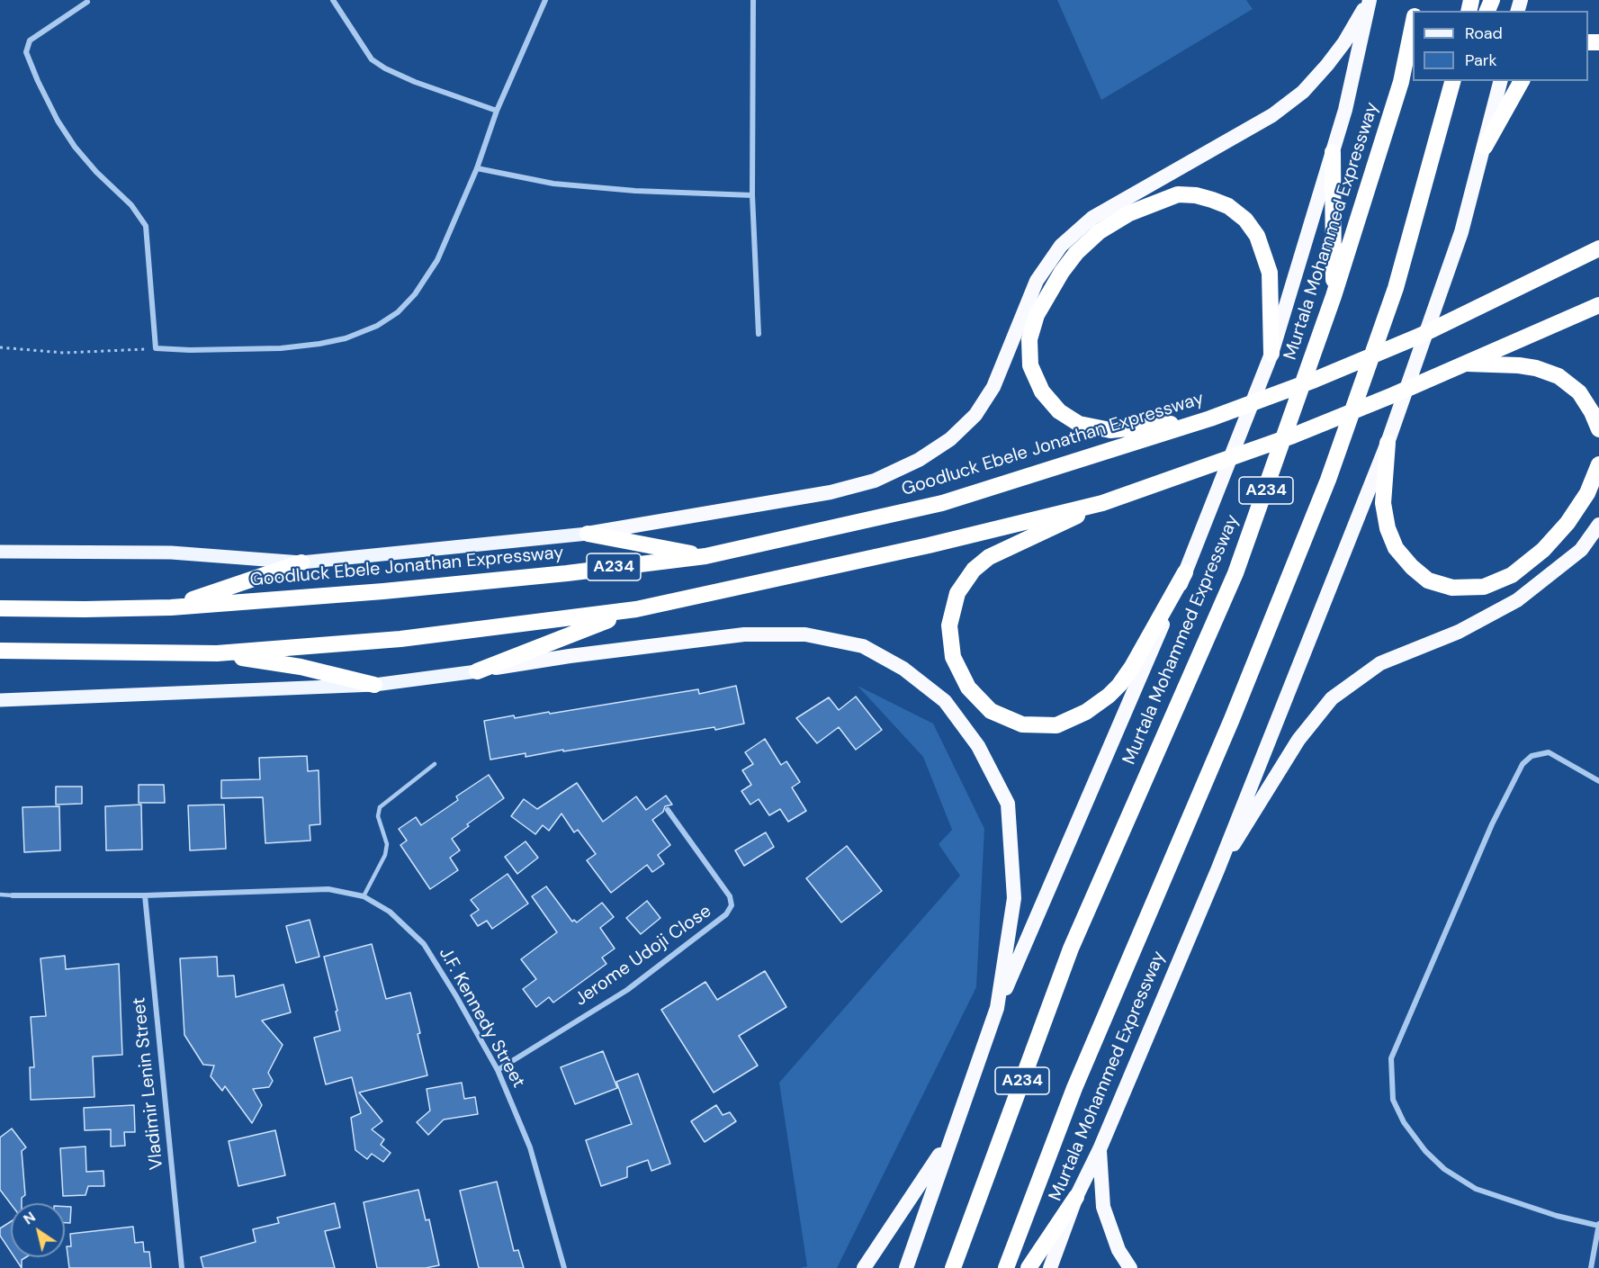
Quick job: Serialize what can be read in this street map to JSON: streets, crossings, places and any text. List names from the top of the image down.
{
  "streets": {
    "highway": ["Murtala Mohammed Expressway", "Goodluck Ebele Jonathan Expressway", "A234"],
    "street": ["Jerome Udoji Close", "J.F. Kennedy Street", "Vladimir Lenin Street"]
  },
  "crossings": [
    ["Jerome Udoji Close", "J.F. Kennedy Street"],
    ["J.F. Kennedy Street", "Vladimir Lenin Street"]
  ],
  "legend": ["Road", "Park"],
  "north": "top left"
}
